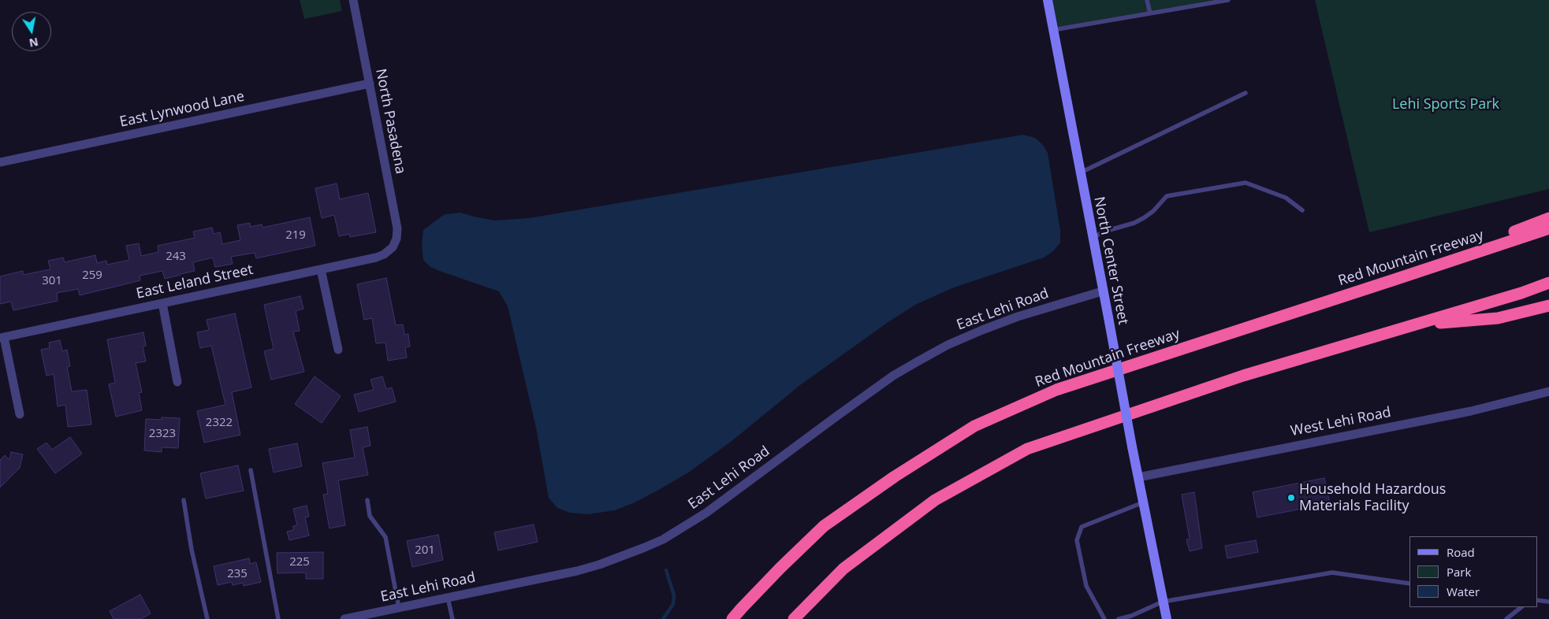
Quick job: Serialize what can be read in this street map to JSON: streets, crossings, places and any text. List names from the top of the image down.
{
  "streets": {
    "highway": ["Red Mountain Freeway"],
    "street": [
      "East Lynwood Lane",
      "North Pasadena",
      "North Center Street",
      "East Leland Street",
      "East Lehi Road",
      "West Lehi Road"
    ]
  },
  "crossings": [
    ["East Lynwood Lane", "North Pasadena"],
    ["North Pasadena", "East Leland Street"],
    ["North Center Street", "East Lehi Road"],
    ["North Center Street", "West Lehi Road"]
  ],
  "parks": ["Lehi Sports Park"],
  "places": ["Household Hazardous Materials Facility"],
  "house_numbers": [
    "219",
    "243",
    "259",
    "301",
    "2322",
    "2323",
    "201",
    "225",
    "235"
  ],
  "legend": ["Road", "Park", "Water"],
  "north": "bottom"
}
